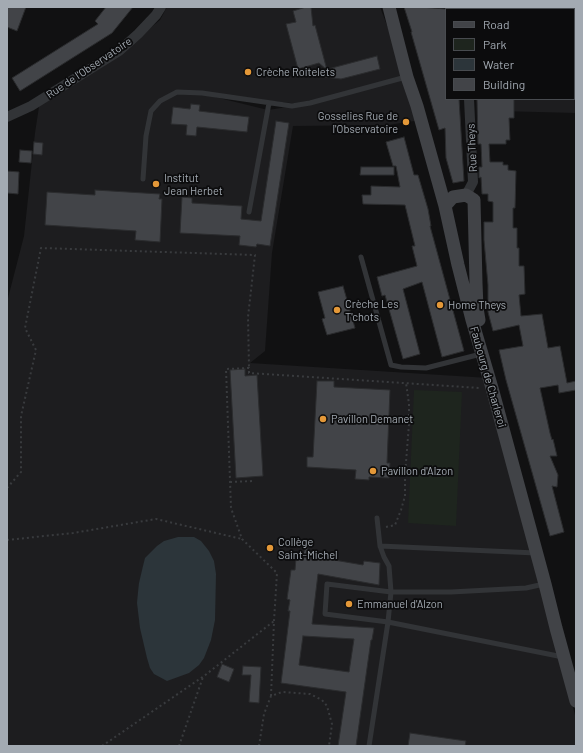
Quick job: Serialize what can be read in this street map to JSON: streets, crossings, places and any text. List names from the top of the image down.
{
  "streets": {
    "main road": ["Faubourg de Charleroi"],
    "street": ["Rue de l'Observatoire", "Rue Theys"]
  },
  "crossings": [
    ["Rue Theys", "Faubourg de Charleroi"]
  ],
  "places": [
    "Crèche Roitelets",
    "Gosselies Rue de l'Observatoire",
    "Institut Jean Herbet",
    "Home Theys",
    "Crèche Les T'chots",
    "Pavillon Demanet",
    "Pavillon d'Alzon",
    "Collège Saint-Michel",
    "Emmanuel d'Alzon"
  ],
  "legend": [
    "Road",
    "Park",
    "Water",
    "Building"
  ]
}
